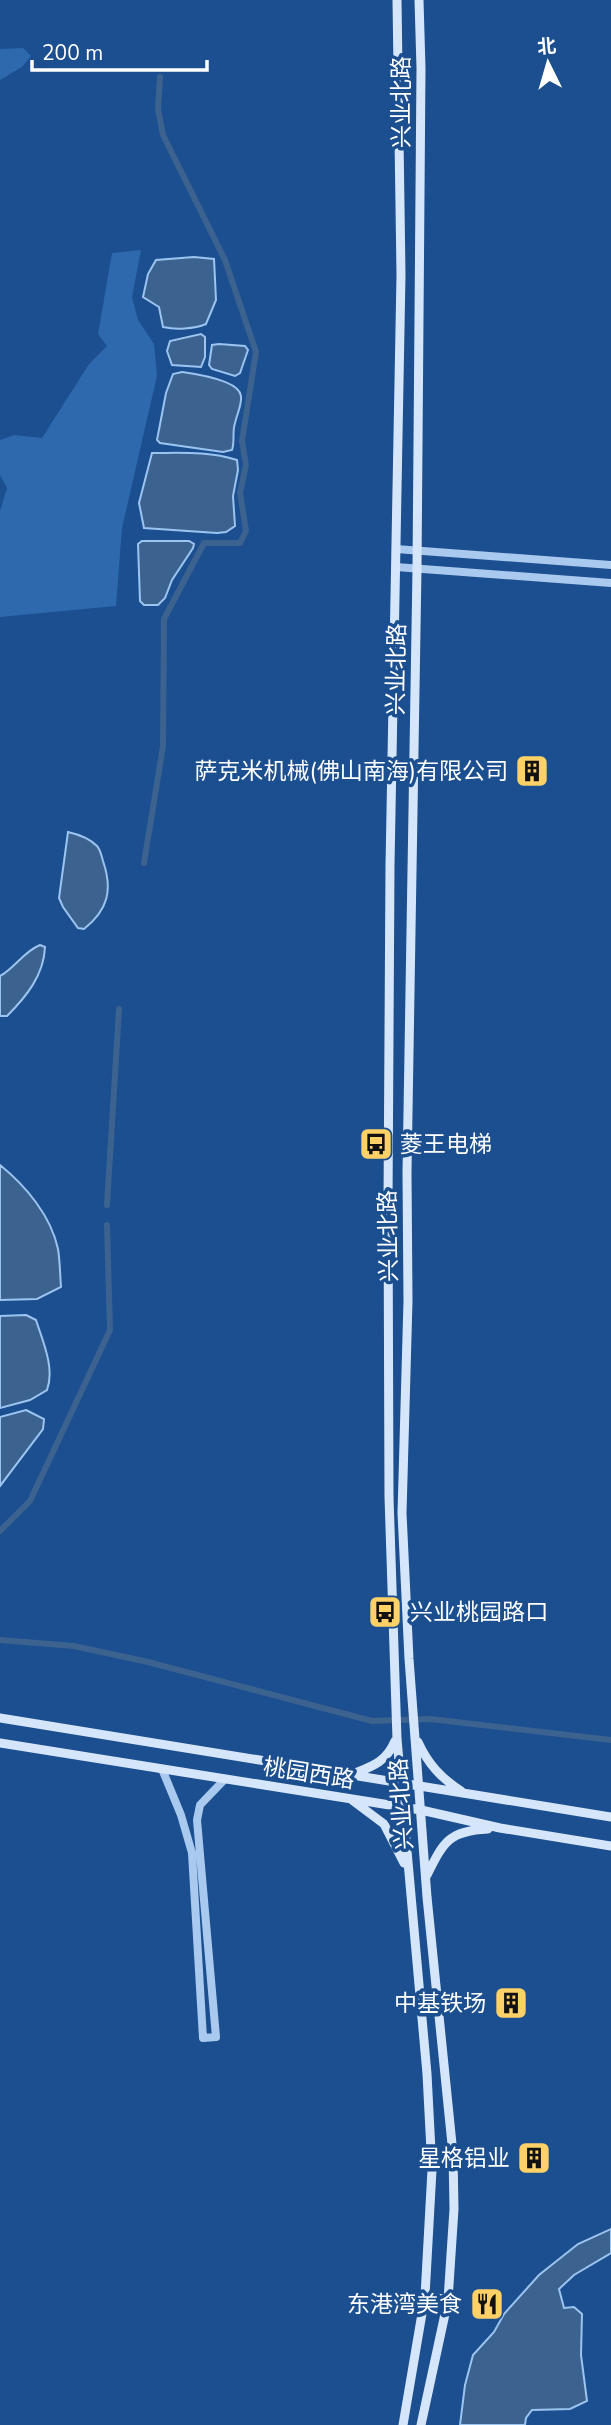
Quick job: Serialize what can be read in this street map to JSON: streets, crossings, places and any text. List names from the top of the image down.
{
  "streets": {
    "main road": ["兴业北路", "桃园西路"]
  },
  "crossings": [
    ["兴业北路", "桃园西路"]
  ],
  "places": {
    "building": ["萨克米机械(佛山南海)有限公司", "中基铁场", "星格铝业"],
    "bus stop": ["菱王电梯", "兴业桃园路口"],
    "restaurant": ["东港湾美食"]
  },
  "scale_bar": "200 m",
  "north": "top"
}
